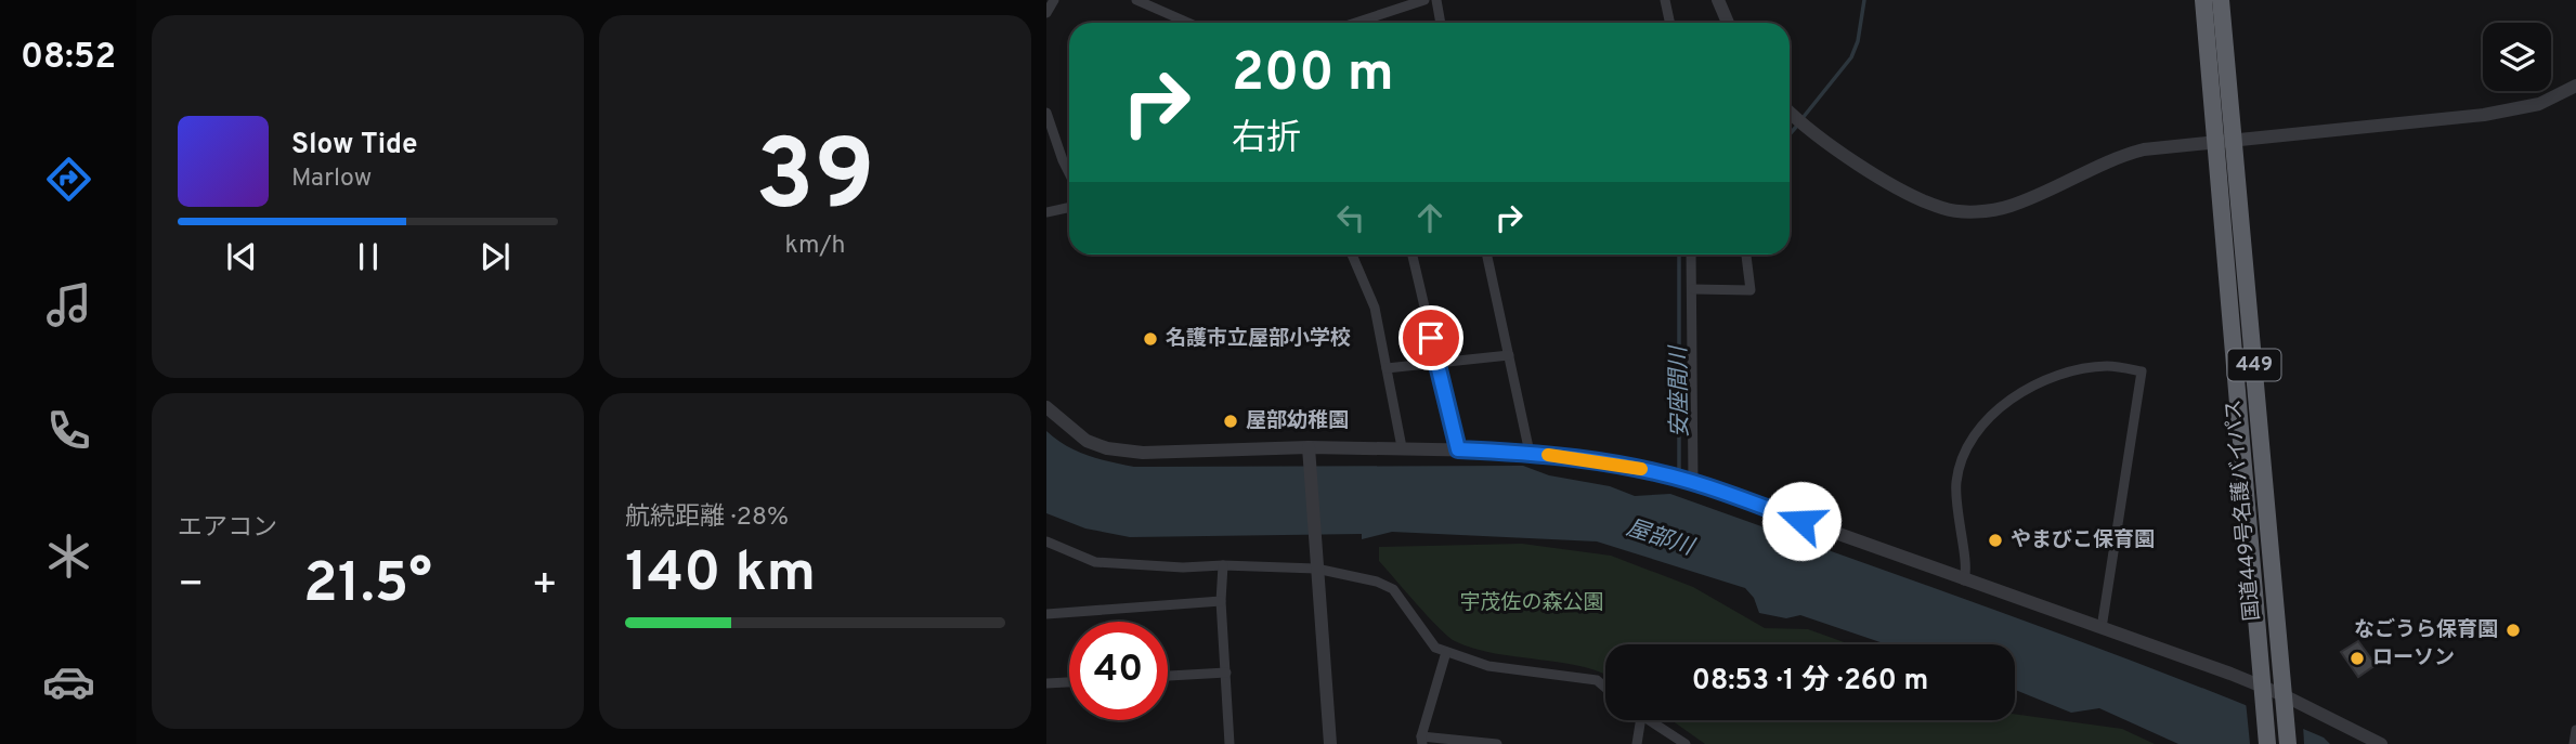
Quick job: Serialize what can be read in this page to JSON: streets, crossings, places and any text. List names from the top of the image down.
{
  "streets": {
    "highway": ["449", "国道449号名護バイパス"]
  },
  "water": ["安座間川", "屋部川"],
  "parks": ["宇茂佐の森公園"],
  "places": [
    "名護市立屋部小学校",
    "屋部幼稚園",
    "やまびこ保育園",
    "なごうら保育園",
    "ローソン"
  ],
  "page": {
    "tabs": "08:52",
    "tile": [
      ["39", "km/h"],
      "エアコン",
      ["航続距離 · 28%", "140 km"]
    ],
    "turn": ["200 m", "右折"],
    "song": ["Slow Tide", "Marlow"],
    "heat": ["−", "21.5°", "+"],
    "limit": "40",
    "trip": "08:53 · 1 分 · 260 m"
  }
}
